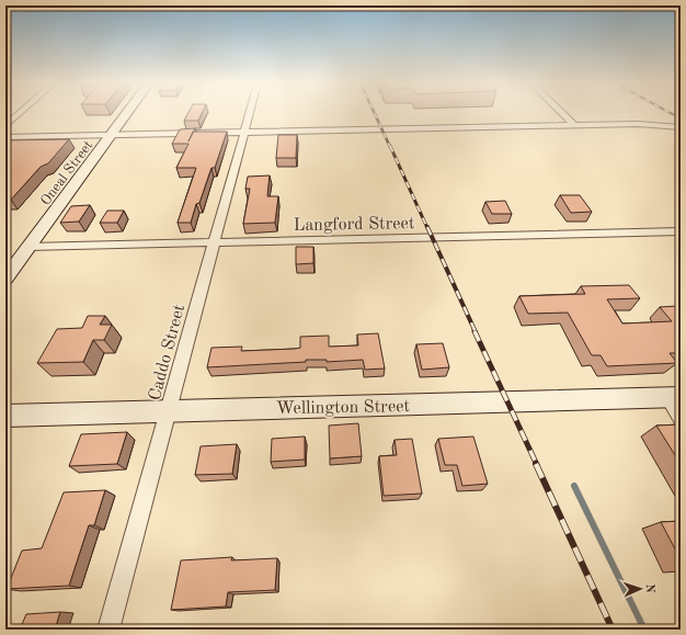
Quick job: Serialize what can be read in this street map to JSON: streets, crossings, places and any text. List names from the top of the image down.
{
  "streets": {
    "street": [
      "Oneal Street",
      "Langford Street",
      "Caddo Street",
      "Wellington Street"
    ]
  },
  "crossings": [
    ["Oneal Street", "Langford Street"],
    ["Langford Street", "Caddo Street"],
    ["Caddo Street", "Wellington Street"]
  ],
  "north": "right"
}
